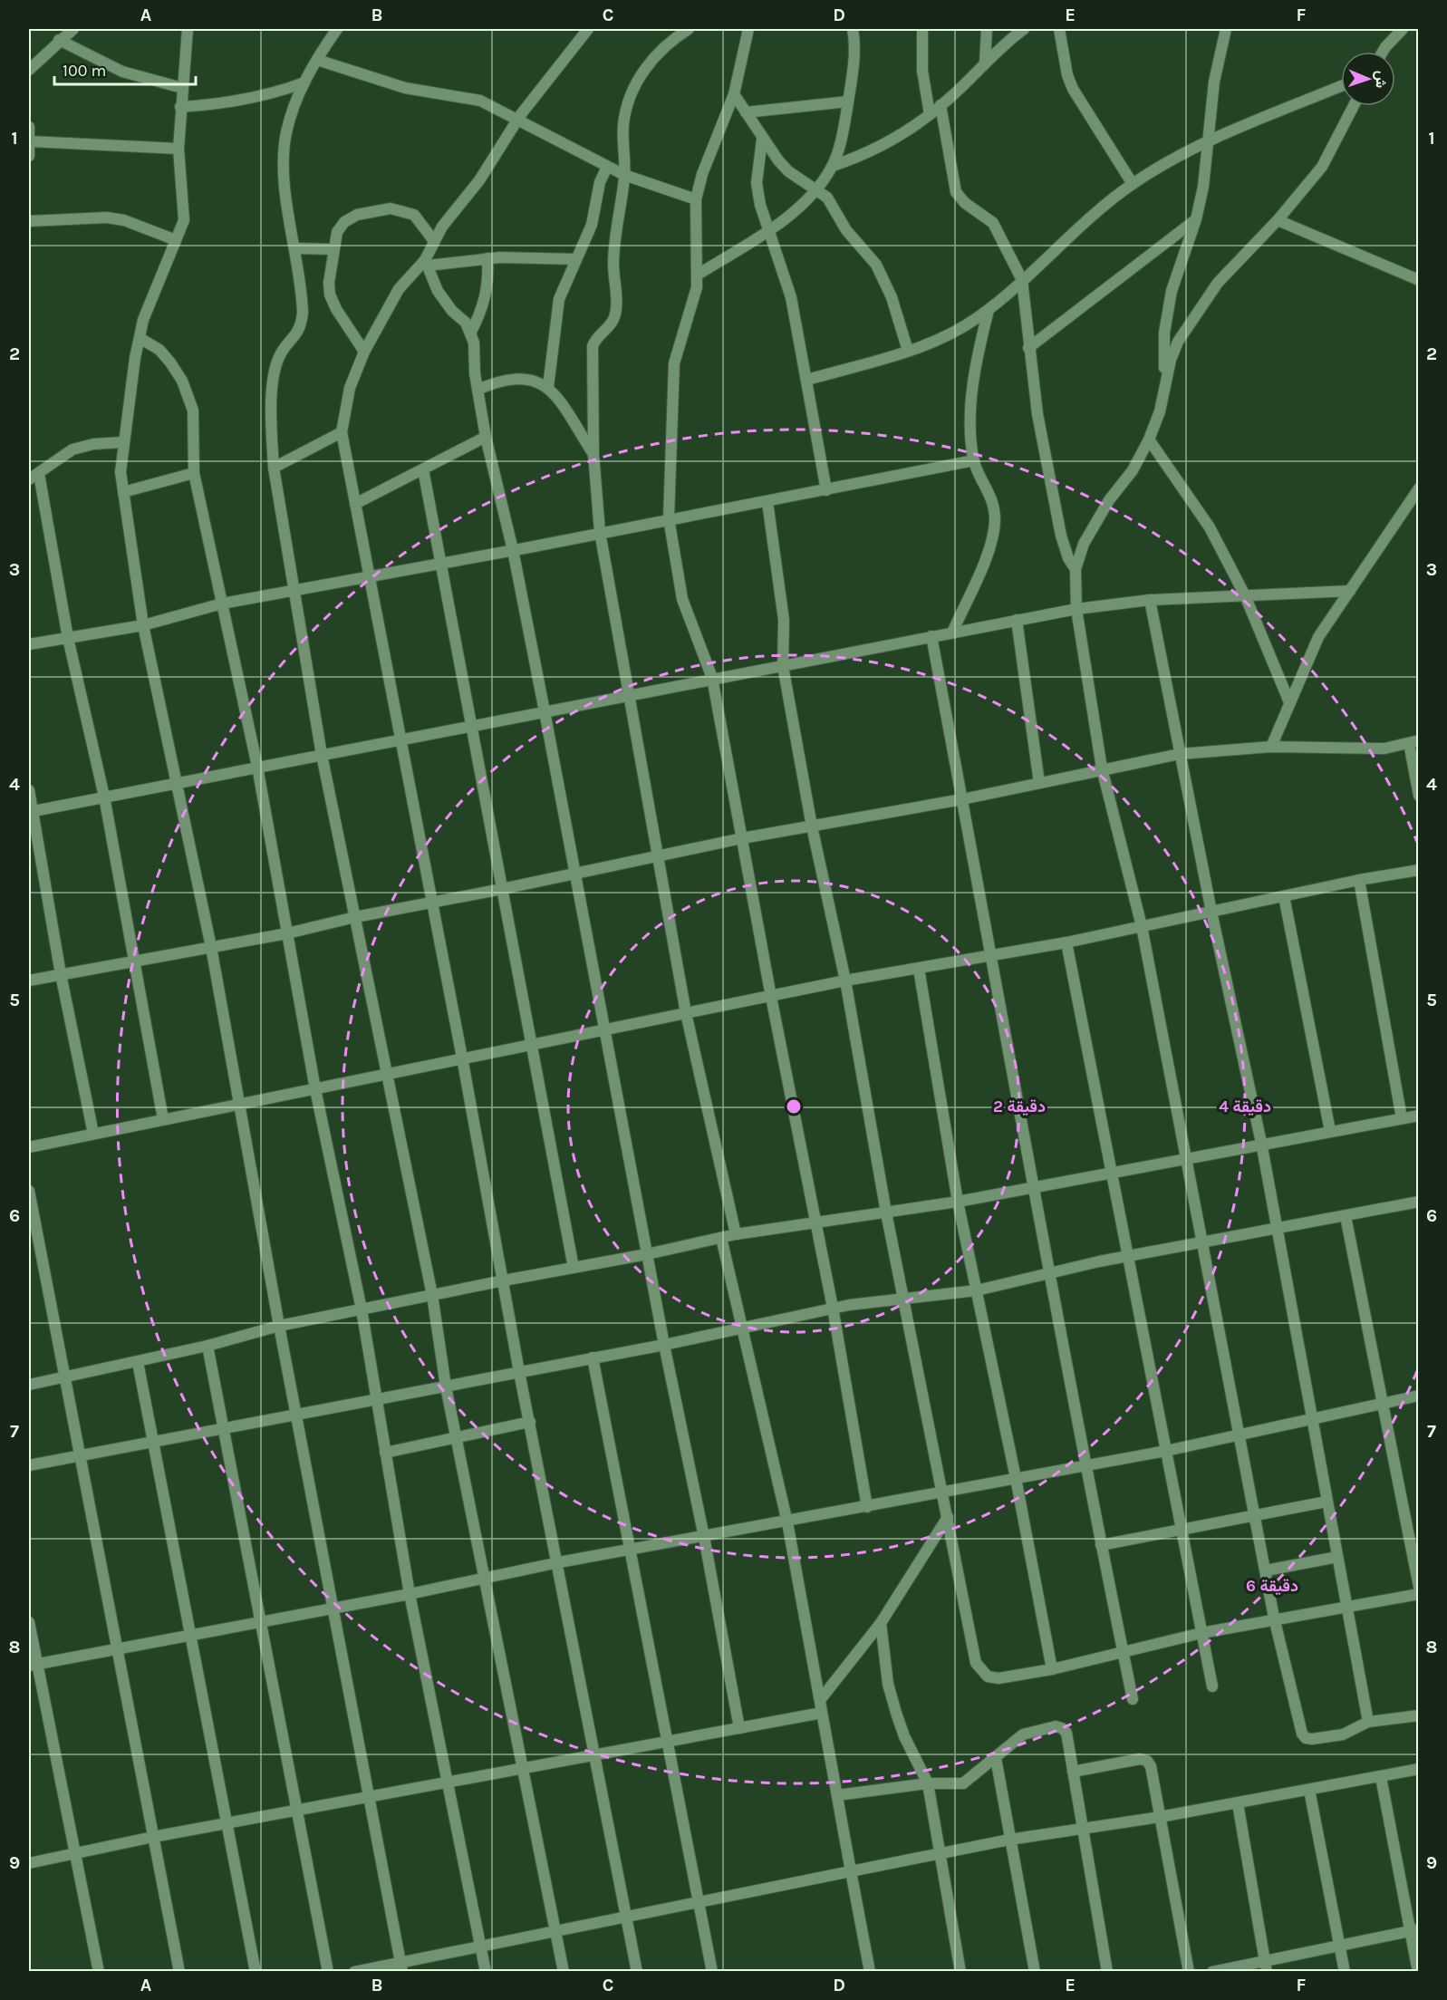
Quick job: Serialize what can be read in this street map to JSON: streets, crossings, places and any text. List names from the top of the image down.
{
  "scale_bar": "100 m",
  "north": "right",
  "grid": {
    "columns": [
      "A",
      "B",
      "C",
      "D",
      "E",
      "F"
    ],
    "rows": [
      "1",
      "2",
      "3",
      "4",
      "5",
      "6",
      "7",
      "8",
      "9"
    ]
  },
  "rings": ["2 دقيقة", "4 دقيقة", "6 دقيقة"]
}
